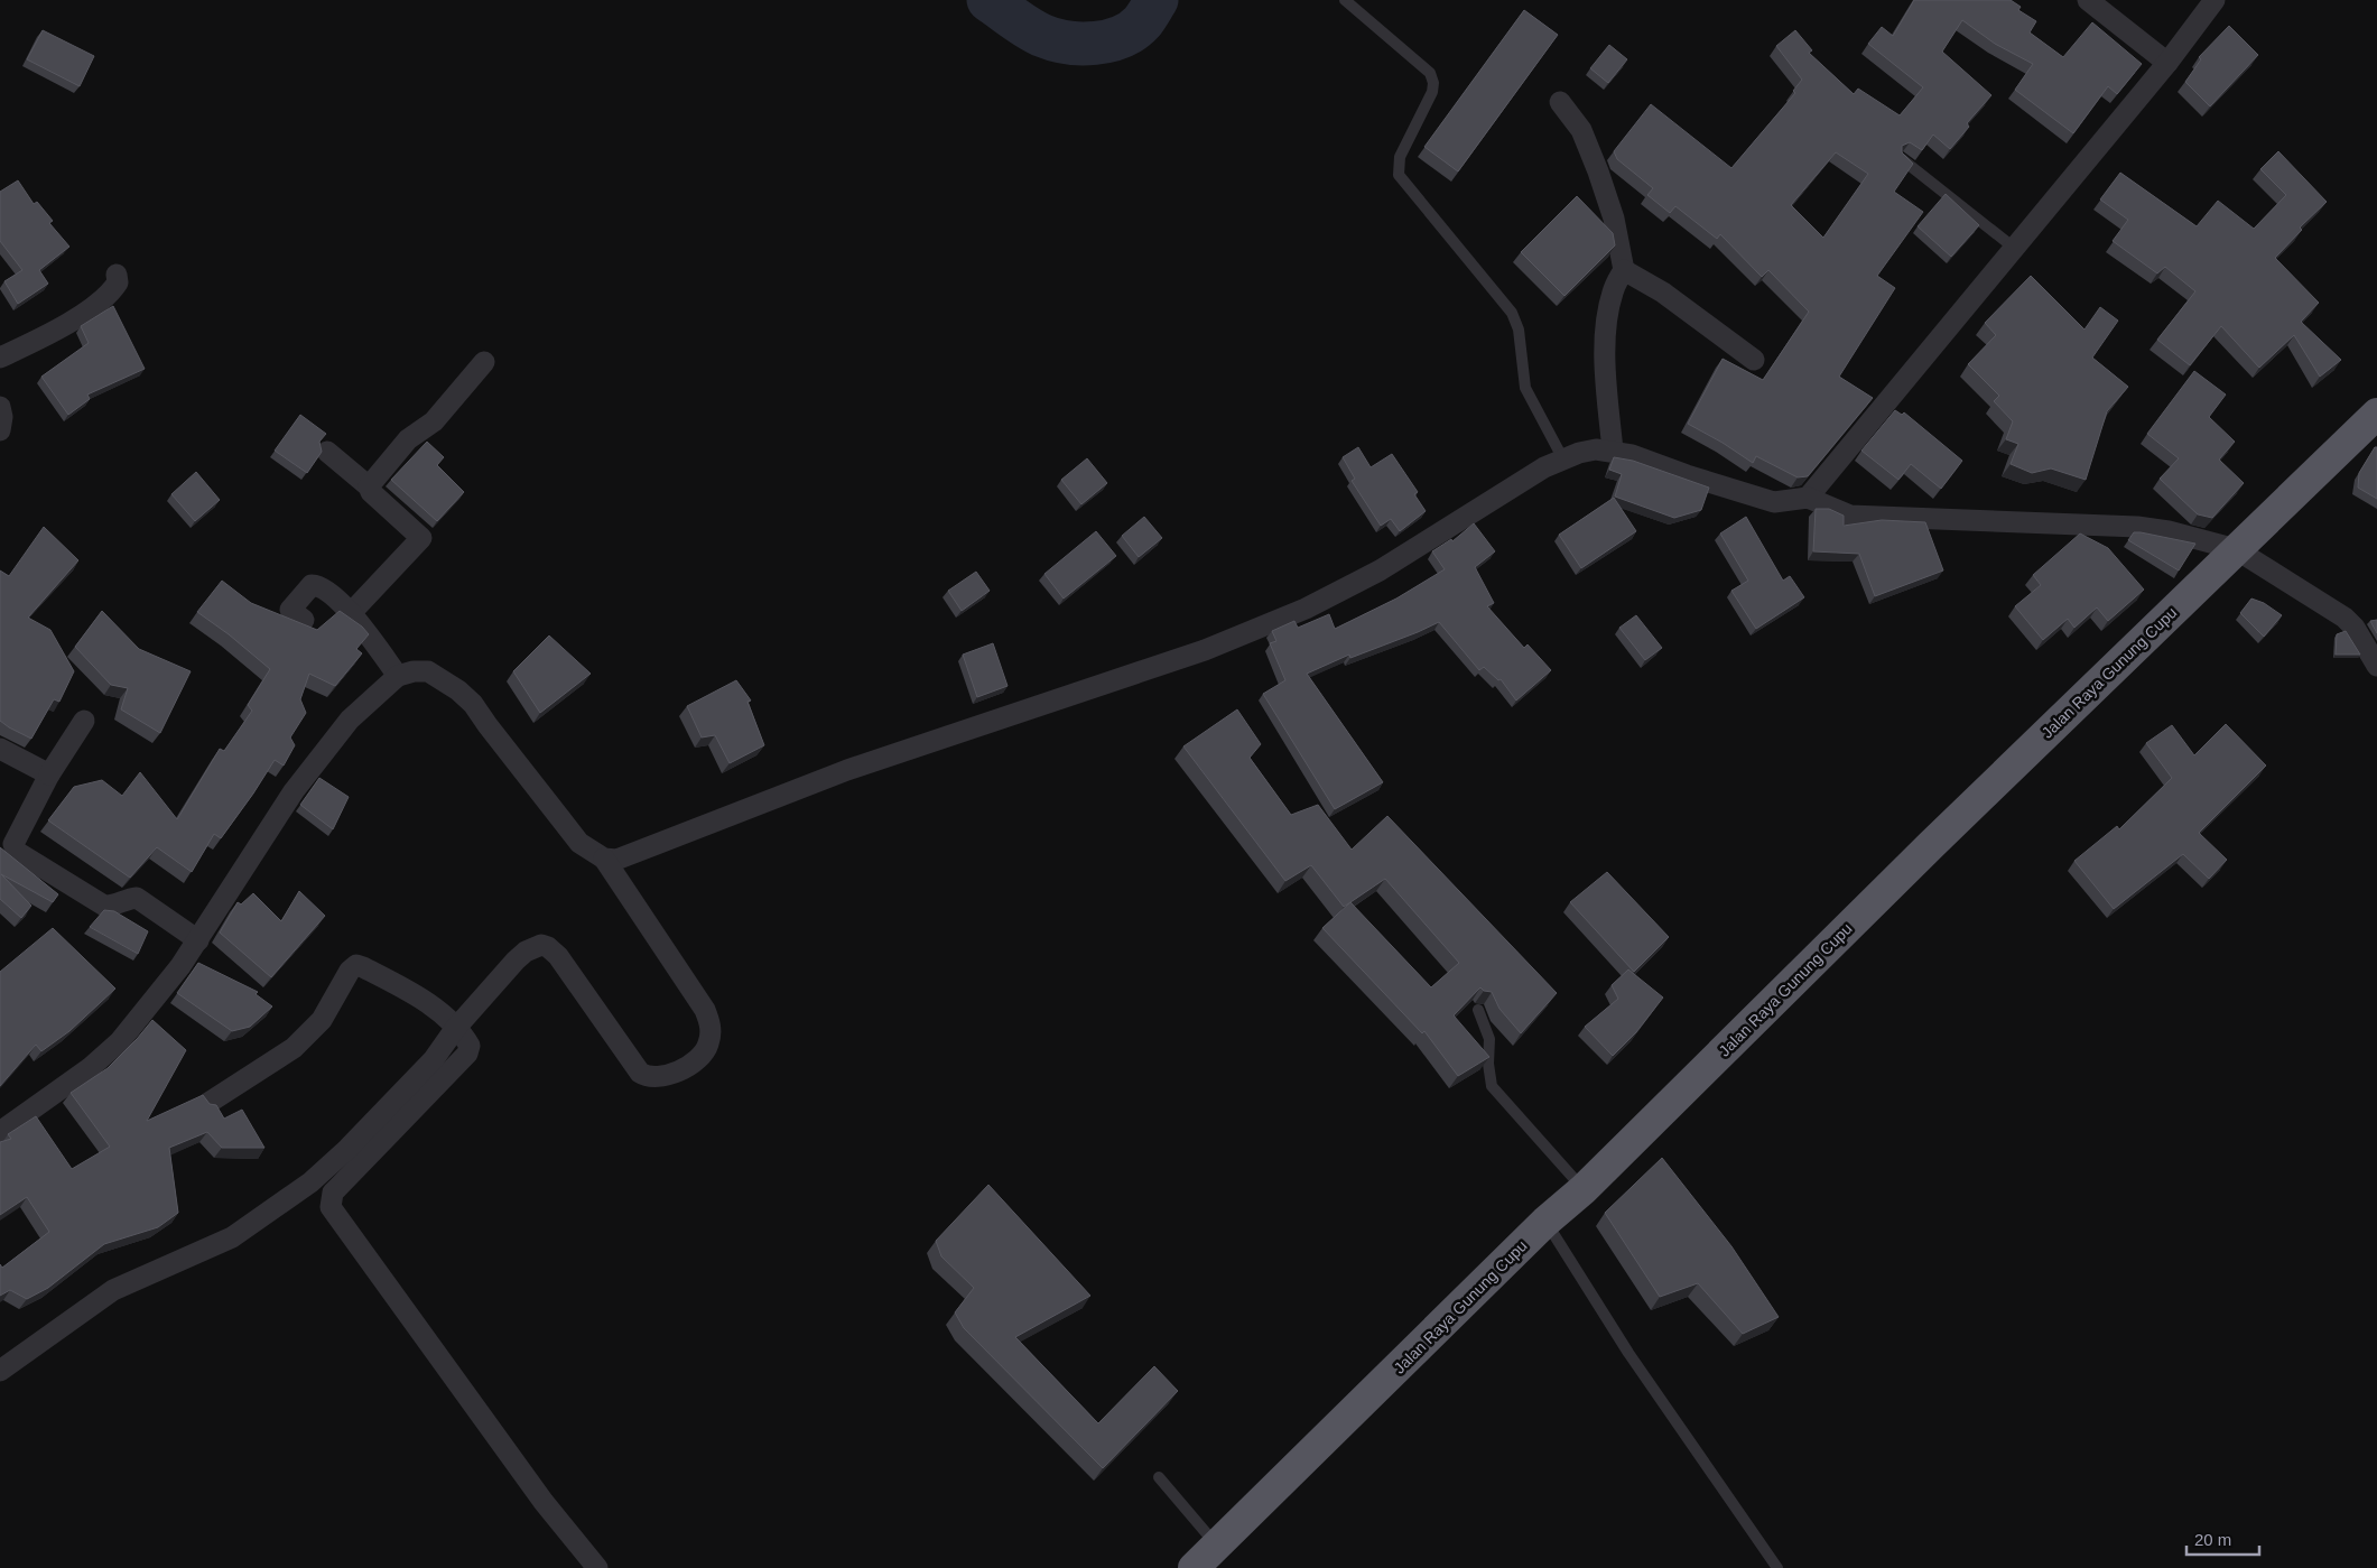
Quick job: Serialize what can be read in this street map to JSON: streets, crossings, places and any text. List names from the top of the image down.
{
  "streets": {
    "highway": ["Jalan Raya Gunung Cupu"]
  },
  "scale_bar": "20 m"
}
